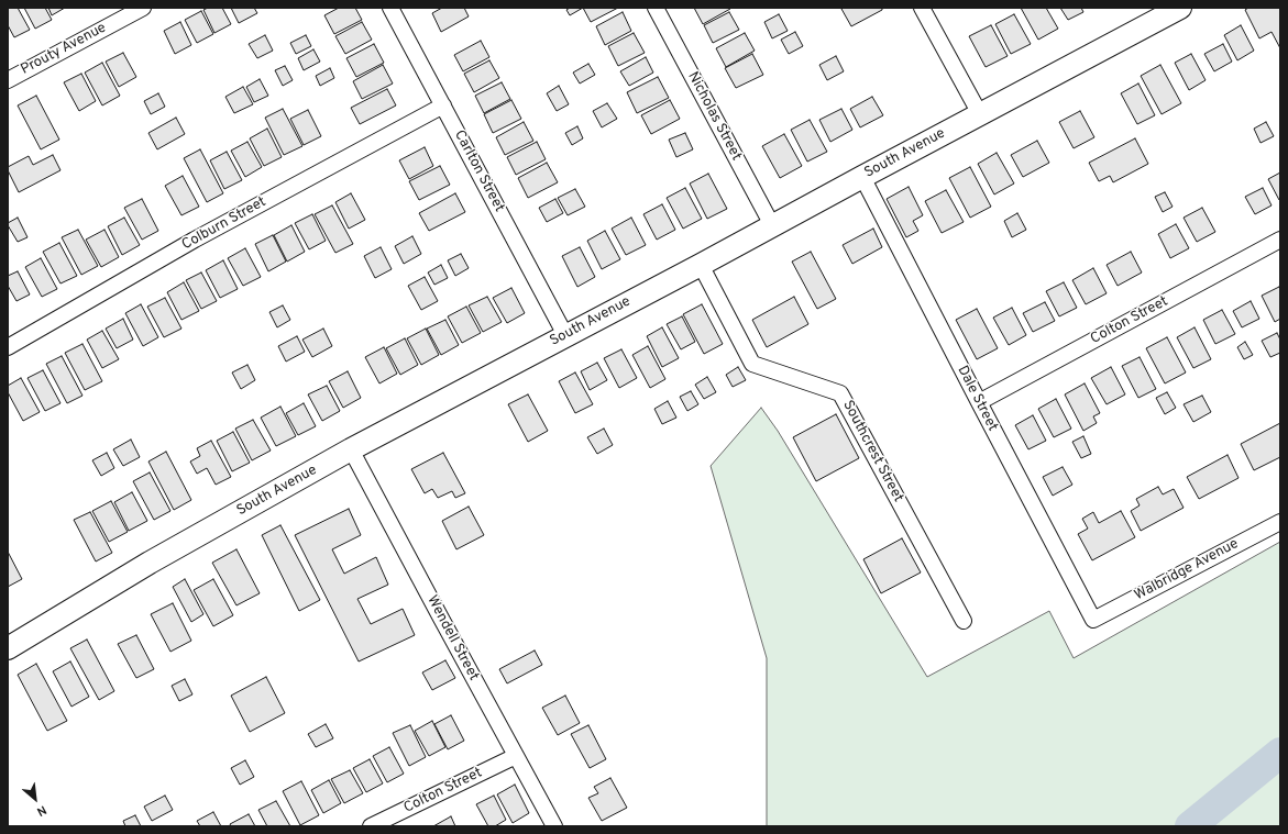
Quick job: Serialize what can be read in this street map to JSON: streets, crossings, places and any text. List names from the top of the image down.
{
  "streets": {
    "street": [
      "Prouty Avenue",
      "Nicholas Street",
      "South Avenue",
      "Carlton Street",
      "Colburn Street",
      "Colton Street",
      "Dale Street",
      "Southcrest Street",
      "Walbridge Avenue",
      "Wendell Street"
    ]
  },
  "crossings": [
    ["Nicholas Street", "South Avenue"],
    ["South Avenue", "Carlton Street"],
    ["South Avenue", "Dale Street"],
    ["South Avenue", "Southcrest Street"],
    ["South Avenue", "Wendell Street"],
    ["Carlton Street", "Colburn Street"],
    ["Colton Street", "Dale Street"],
    ["Colton Street", "Wendell Street"],
    ["Dale Street", "Walbridge Avenue"]
  ],
  "north": "bottom right"
}
